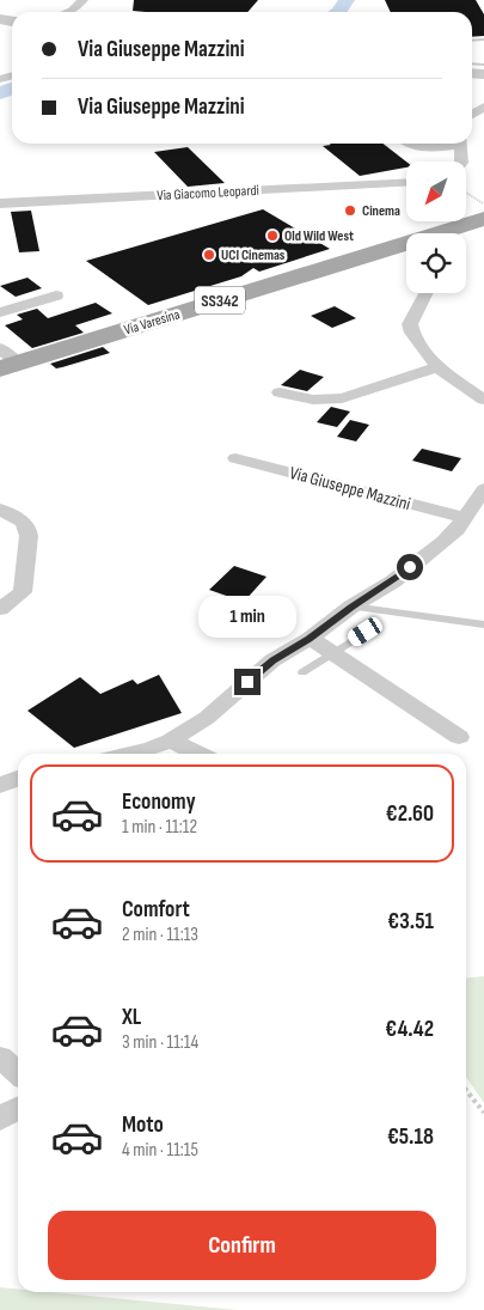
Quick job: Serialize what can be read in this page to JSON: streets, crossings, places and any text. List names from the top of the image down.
{
  "streets": {
    "main road": ["SS342", "Via Varesina"],
    "street": ["Via Giacomo Leopardi", "Via Giuseppe Mazzini"]
  },
  "places": ["Cinema", "Old Wild West", "UCI Cinemas"],
  "north": "bottom left",
  "page": {
    "banner": ["Via Giuseppe Mazzini", "Via Giuseppe Mazzini"],
    "bubble": "1 min",
    "list": [
      {
        "name": "Economy",
        "note": "1 min · 11:12",
        "value": "€2.60"
      },
      {
        "name": "Comfort",
        "note": "2 min · 11:13",
        "value": "€3.51"
      },
      {
        "name": "XL",
        "note": "3 min · 11:14",
        "value": "€4.42"
      },
      {
        "name": "Moto",
        "note": "4 min · 11:15",
        "value": "€5.18"
      }
    ],
    "buttons": "Confirm"
  }
}
